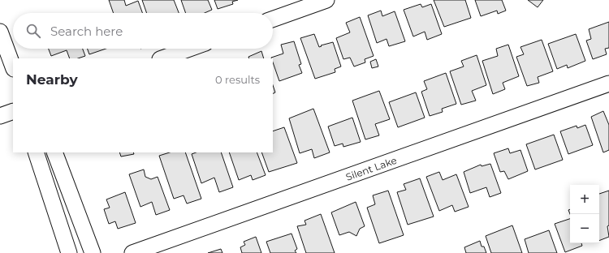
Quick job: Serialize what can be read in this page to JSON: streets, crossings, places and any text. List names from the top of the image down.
{
  "streets": {
    "street": ["Silent Lake"]
  },
  "page": {
    "search": "Search here",
    "heading": ["Nearby", "0 results"],
    "map_buttons": ["+", "−"]
  }
}
